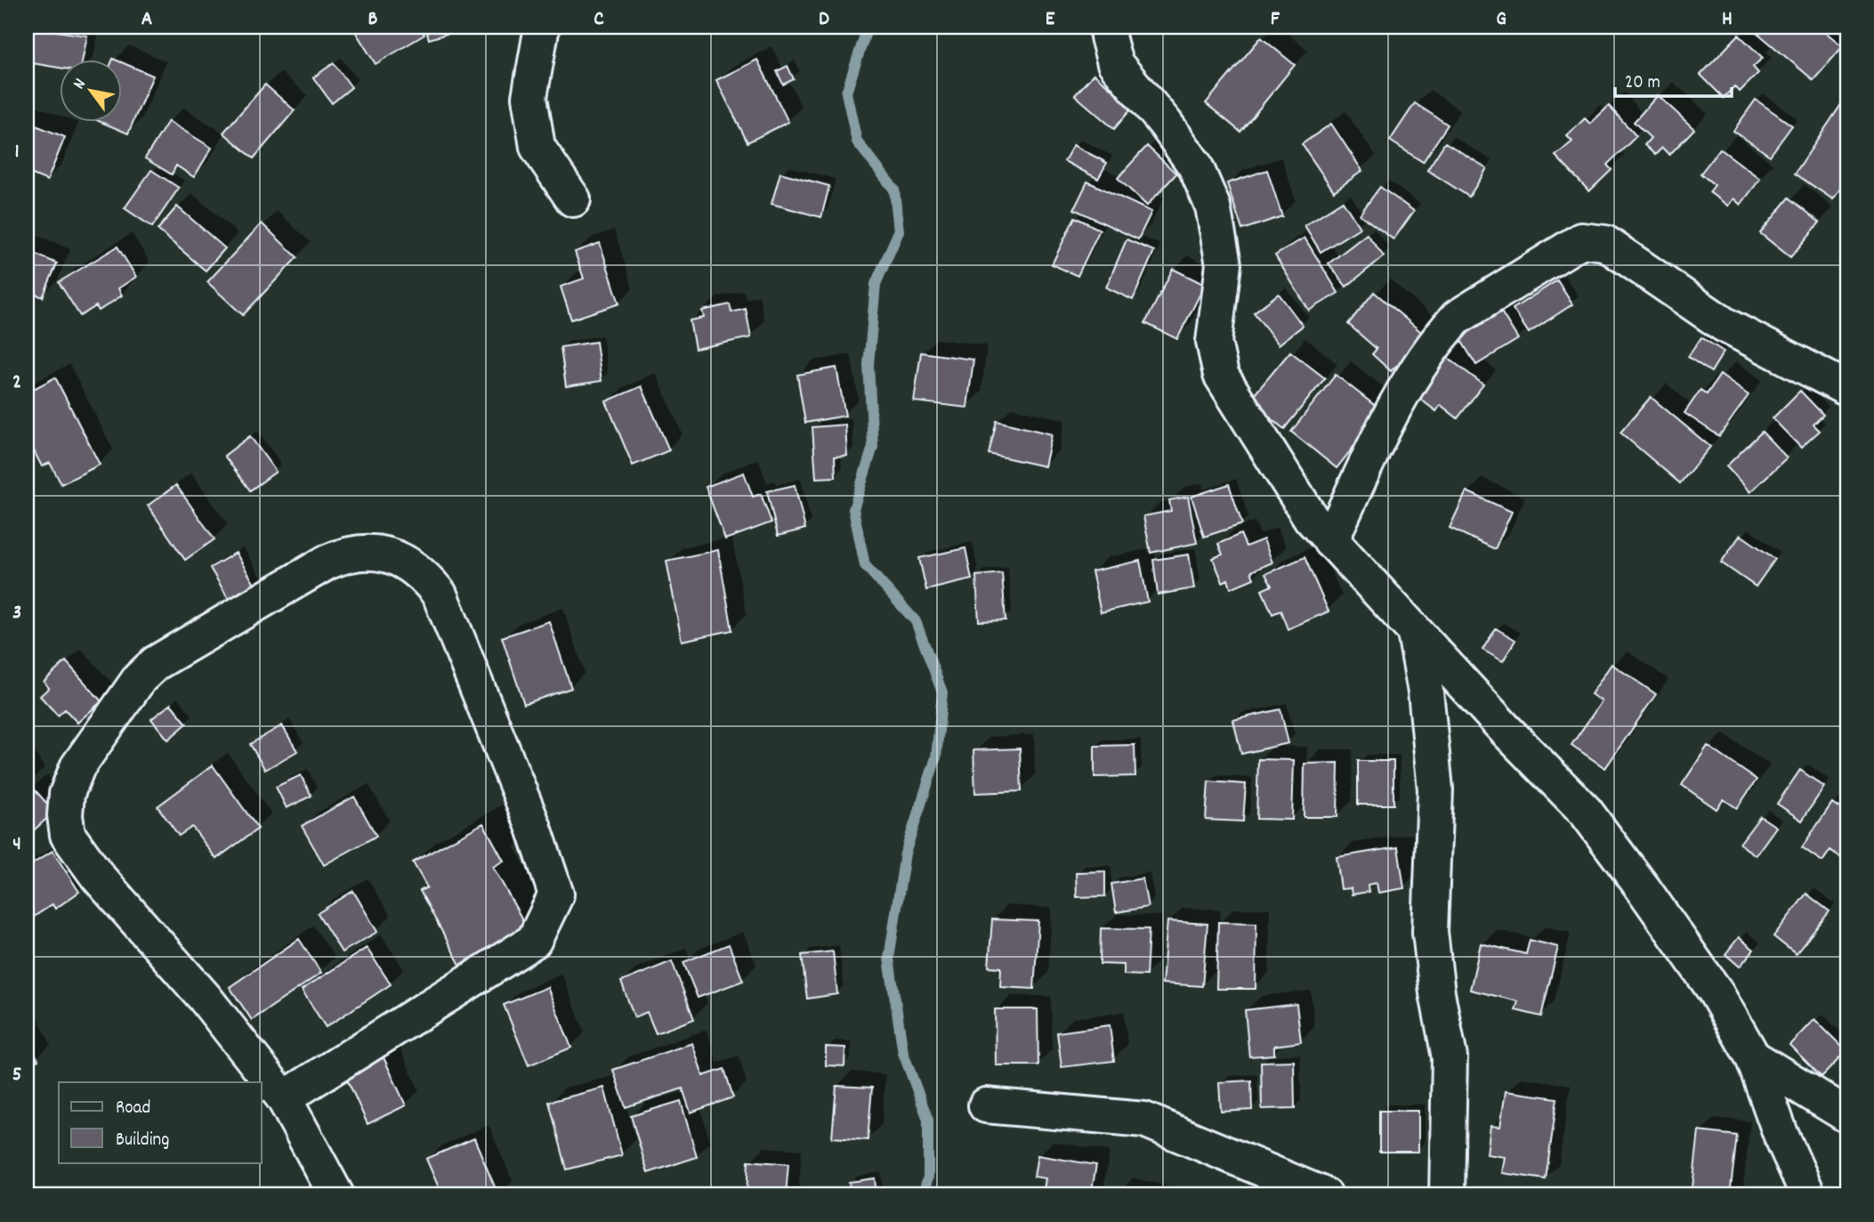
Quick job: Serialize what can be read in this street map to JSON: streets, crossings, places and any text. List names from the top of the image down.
{
  "legend": ["Road", "Building"],
  "scale_bar": "20 m",
  "north": "top left",
  "grid": {
    "columns": [
      "A",
      "B",
      "C",
      "D",
      "E",
      "F",
      "G",
      "H"
    ],
    "rows": [
      "1",
      "2",
      "3",
      "4",
      "5"
    ]
  }
}
